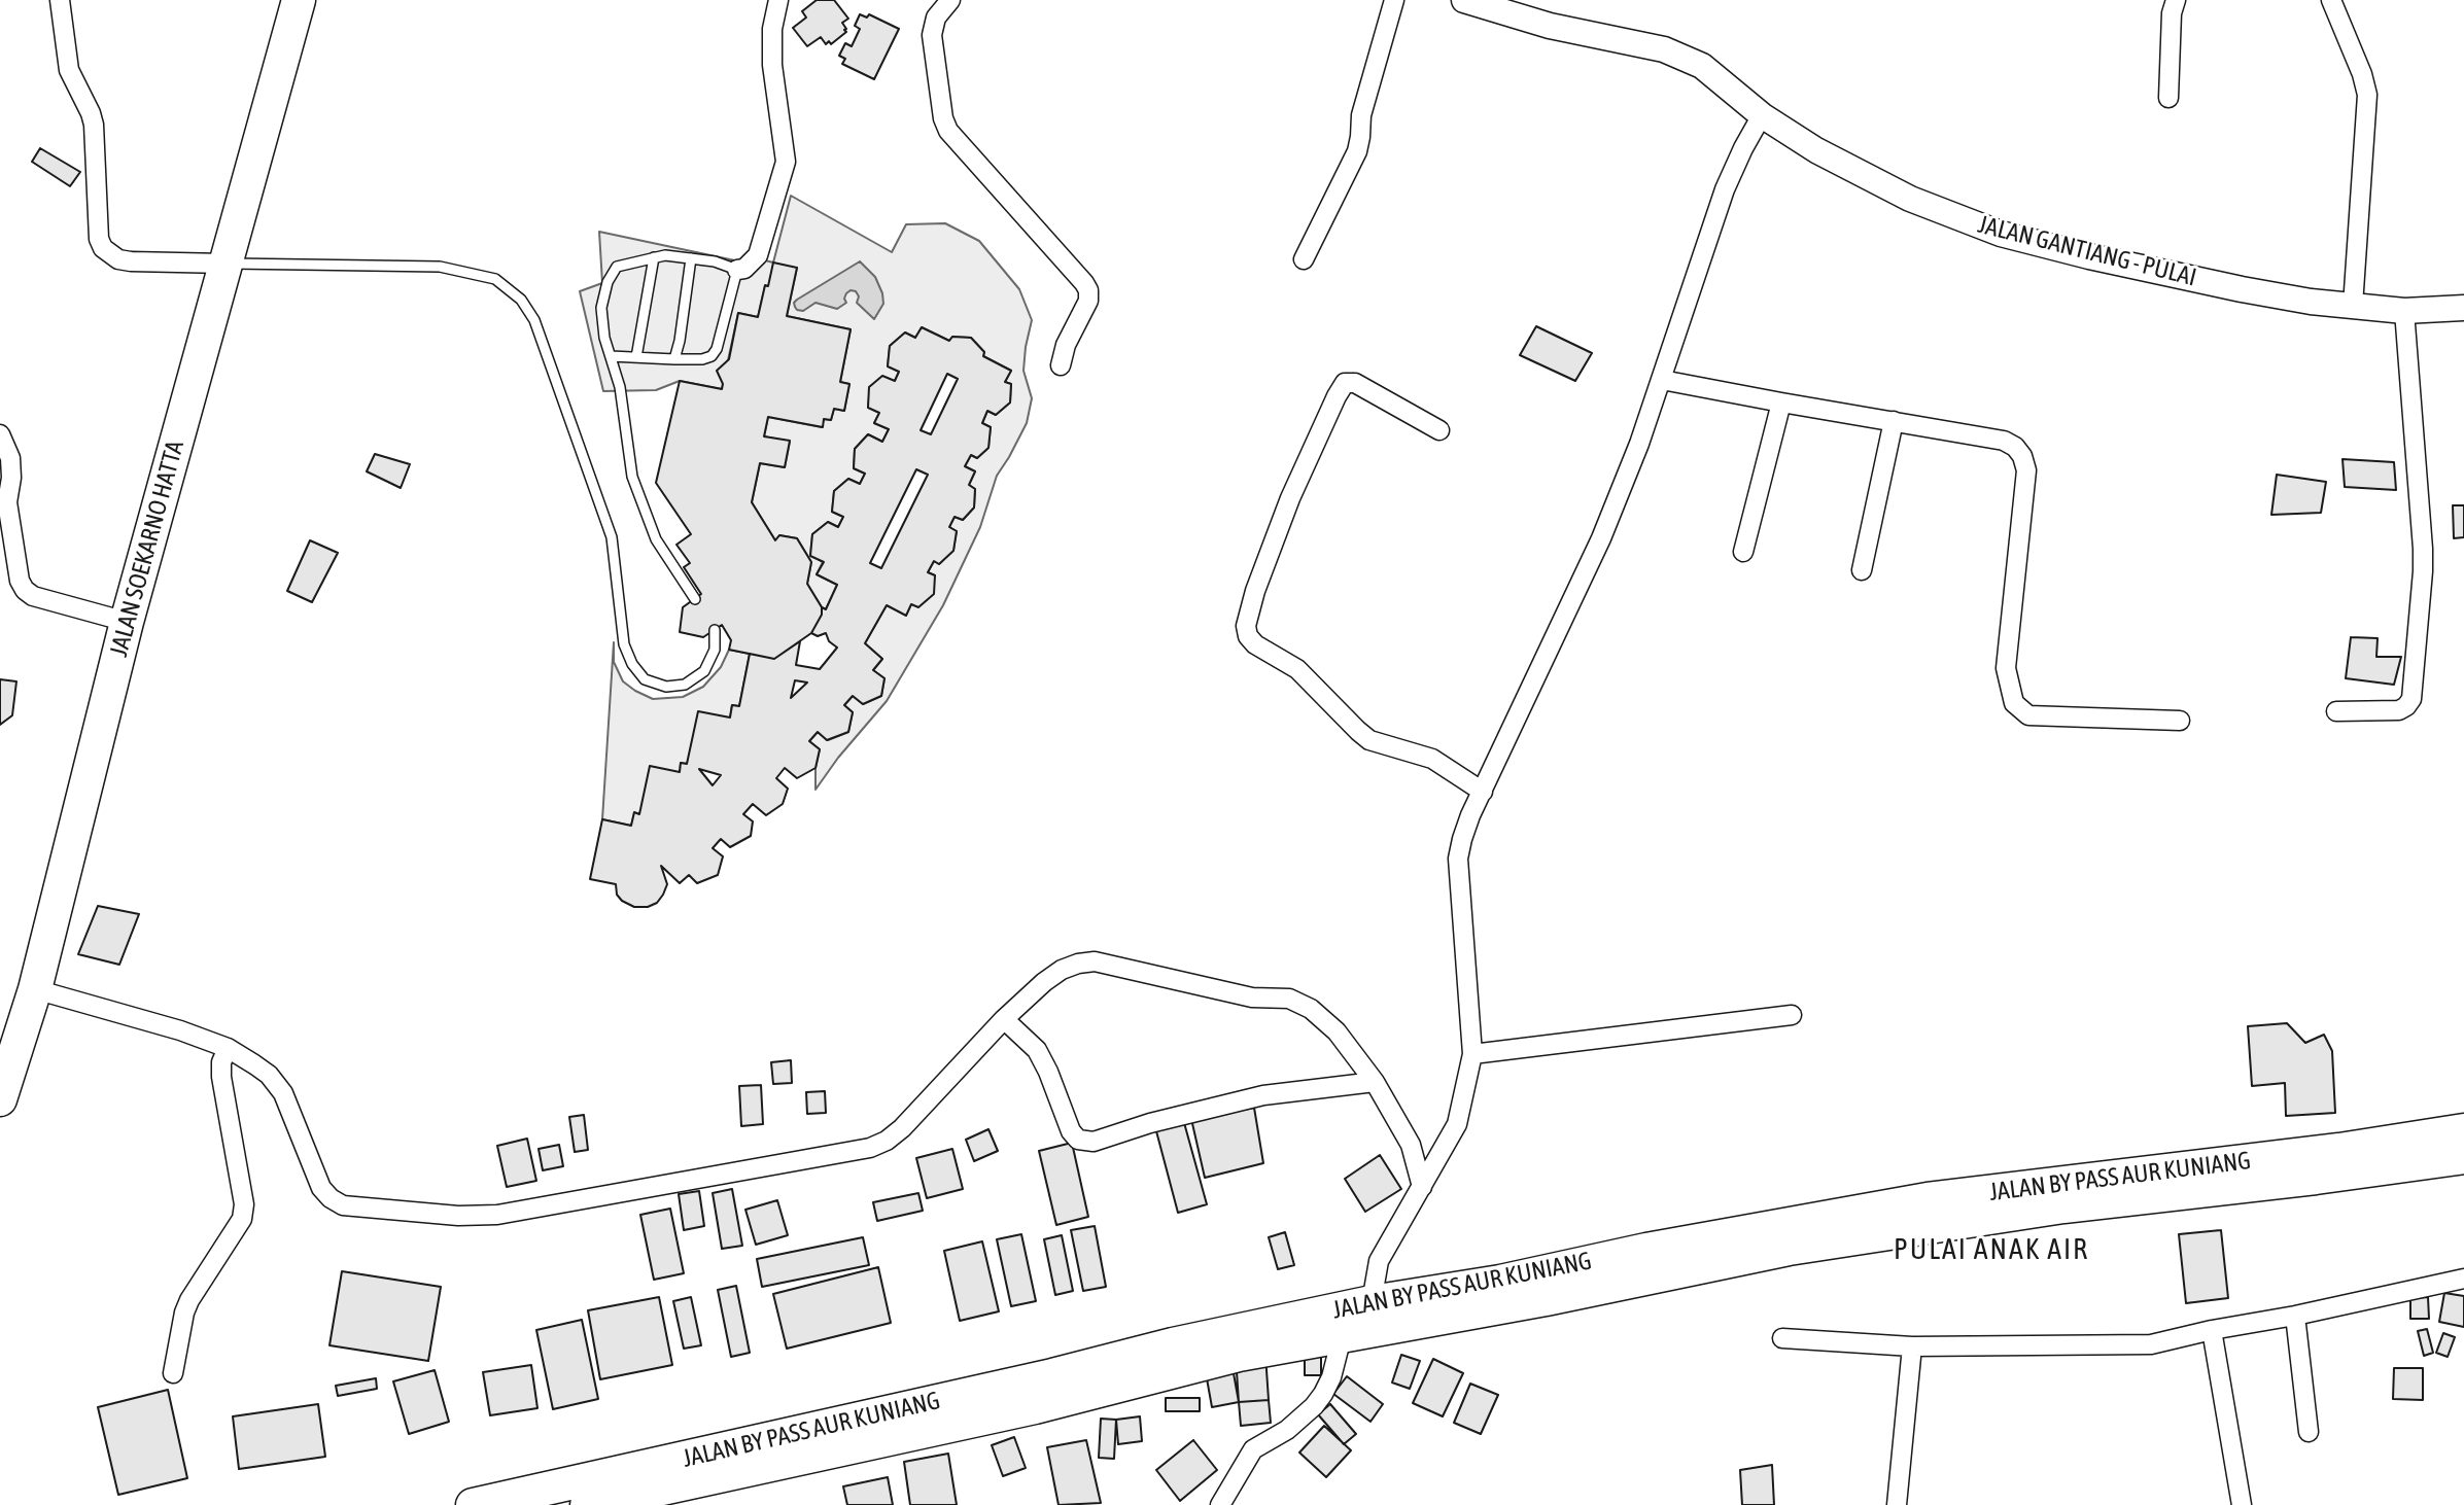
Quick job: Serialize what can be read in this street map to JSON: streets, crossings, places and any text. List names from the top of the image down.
{
  "streets": {
    "highway": ["JALAN SOEKARNO HATTA", "JALAN BY PASS AUR KUNIANG"],
    "street": ["JALAN GANTIANG - PULAI"]
  },
  "districts": ["PULAI ANAK AIR"]
}
